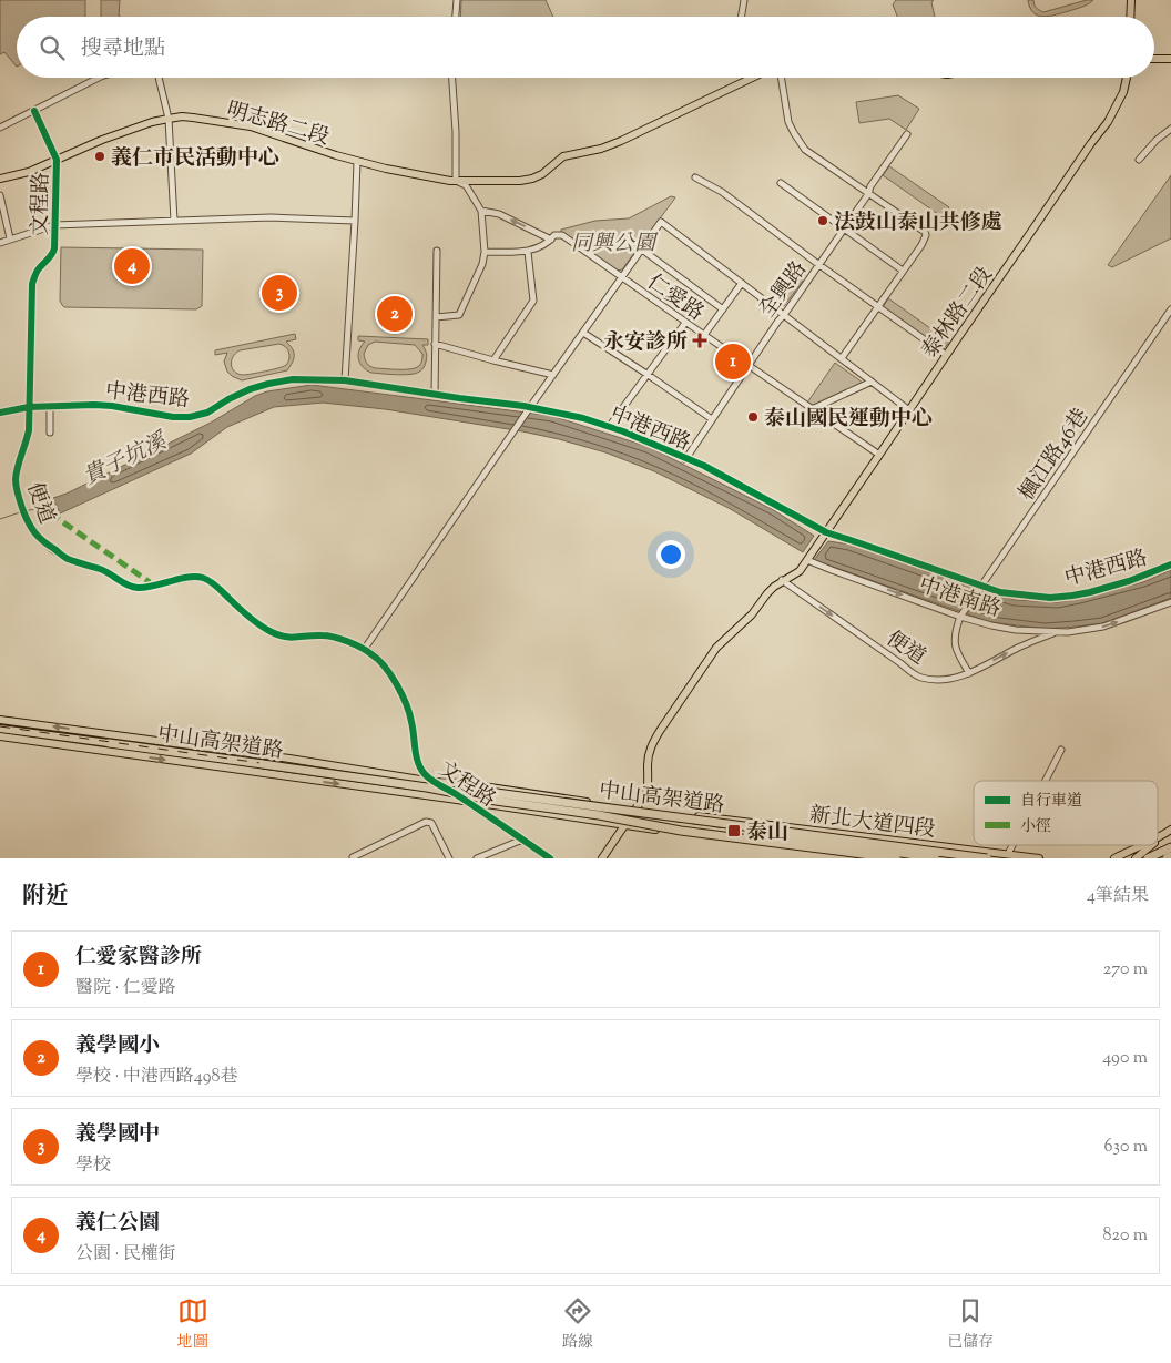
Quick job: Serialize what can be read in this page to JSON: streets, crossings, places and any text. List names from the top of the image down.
{
  "streets": {
    "highway": ["中山高架道路"],
    "main road": ["明志路二段", "泰林路二段", "新北大道四段"],
    "street": [
      "文程路",
      "全興路",
      "仁愛路",
      "中港西路",
      "楓江路46巷",
      "便道",
      "中港南路"
    ]
  },
  "crossings": [
    ["明志路二段", "文程路"],
    ["文程路", "便道"],
    ["文程路", "新北大道四段"],
    ["全興路", "仁愛路"],
    ["全興路", "中港西路"],
    ["仁愛路", "泰林路二段"],
    ["泰林路二段", "中港西路"],
    ["泰林路二段", "便道"],
    ["泰林路二段", "中港南路"],
    ["中港西路", "楓江路46巷"],
    ["中港西路", "便道"],
    ["楓江路46巷", "中港南路"],
    ["便道", "中港南路"]
  ],
  "one_way": ["便道", "中港南路"],
  "water": ["貴子坑溪"],
  "parks": ["同興公園"],
  "places": {
    "other": ["義仁市民活動中心", "法鼓山泰山共修處", "泰山國民運動中心"],
    "health": ["永安診所"],
    "transit": ["泰山"]
  },
  "legend": ["自行車道", "小徑"],
  "page": {
    "search": "搜尋地點",
    "pins": [
      "4",
      "3",
      "2",
      "1"
    ],
    "heading": ["附近", "4筆結果"],
    "list": [
      {
        "mark": "1",
        "name": "仁愛家醫診所",
        "note": "醫院 · 仁愛路",
        "value": "270 m"
      },
      {
        "mark": "2",
        "name": "義學國小",
        "note": "學校 · 中港西路498巷",
        "value": "490 m"
      },
      {
        "mark": "3",
        "name": "義學國中",
        "note": "學校",
        "value": "630 m"
      },
      {
        "mark": "4",
        "name": "義仁公園",
        "note": "公園 · 民權街",
        "value": "820 m"
      }
    ],
    "nav": ["地圖", "路線", "已儲存"]
  }
}
